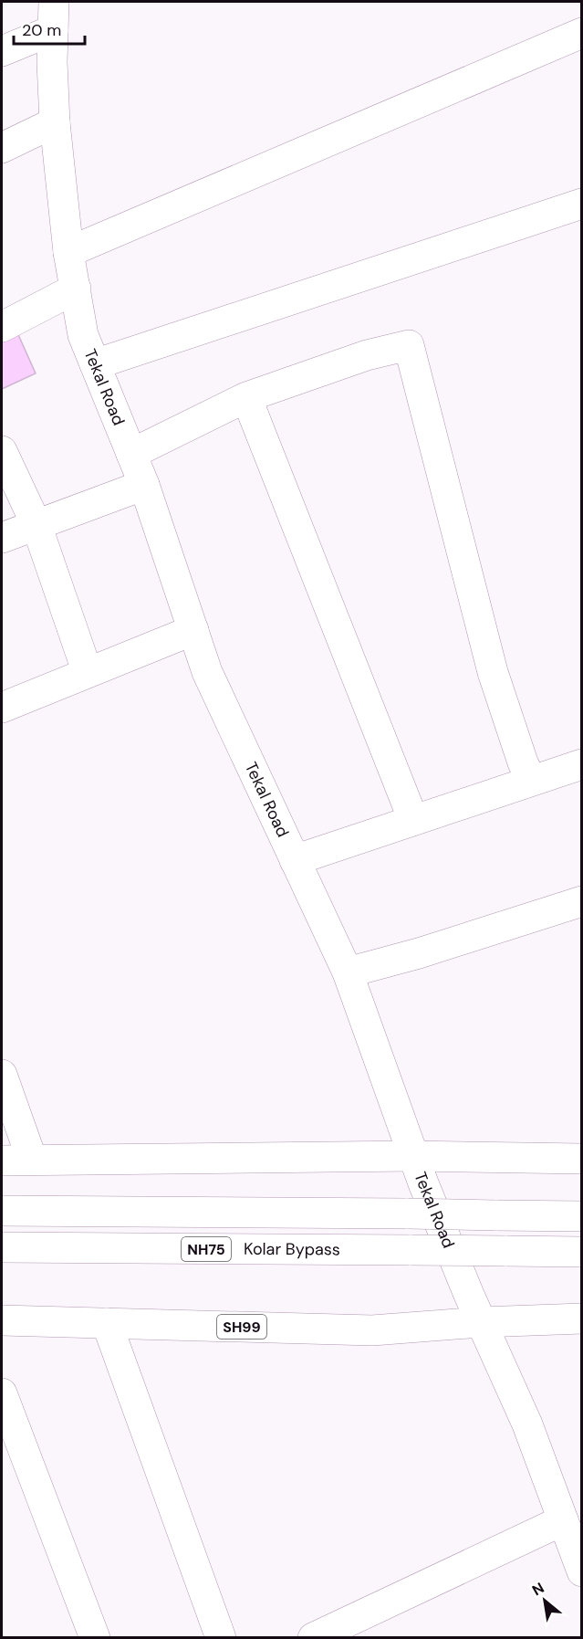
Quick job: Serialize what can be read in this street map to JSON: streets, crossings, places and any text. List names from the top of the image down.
{
  "streets": {
    "main road": [
      "Tekal Road",
      "NH75",
      "Kolar Bypass",
      "SH99"
    ]
  },
  "crossings": [
    ["Tekal Road", "SH99"]
  ],
  "scale_bar": "20 m",
  "north": "top left"
}
